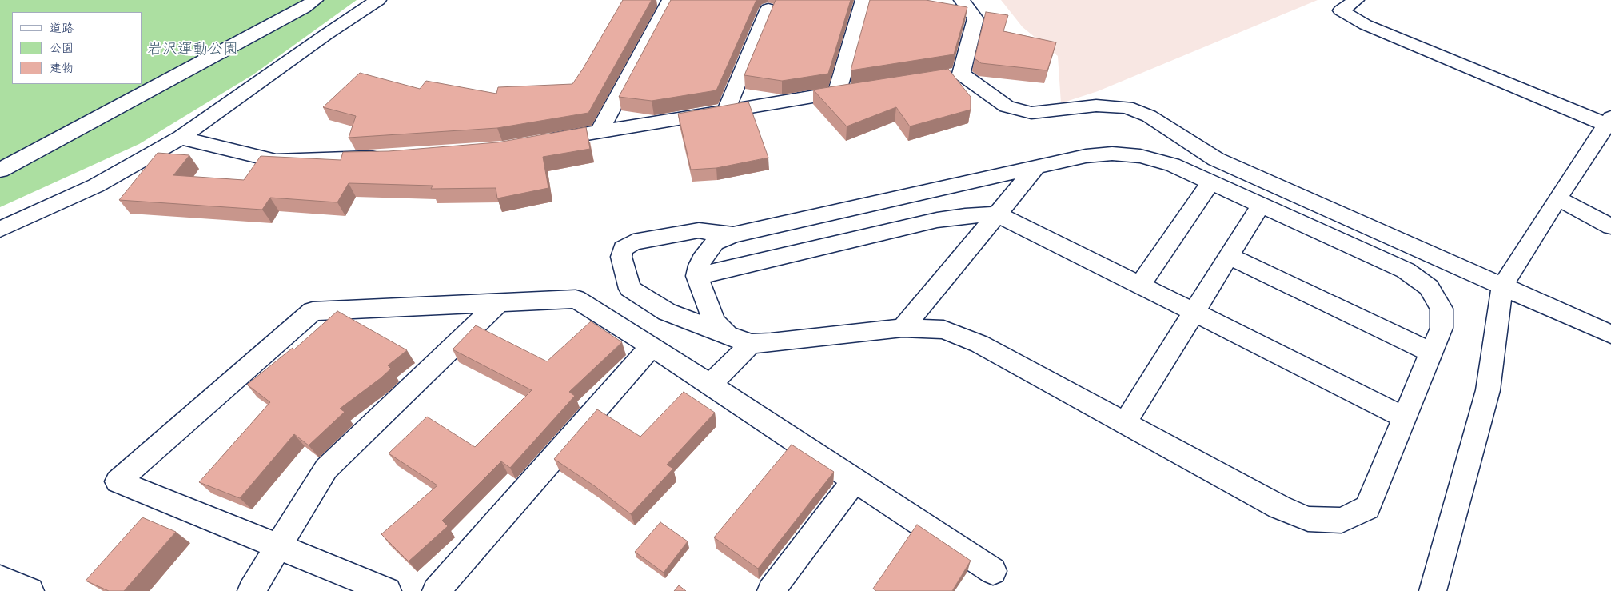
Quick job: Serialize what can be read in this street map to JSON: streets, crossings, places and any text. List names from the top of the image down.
{
  "parks": ["岩沢運動公園"],
  "legend": ["道路", "公園", "建物"]
}
